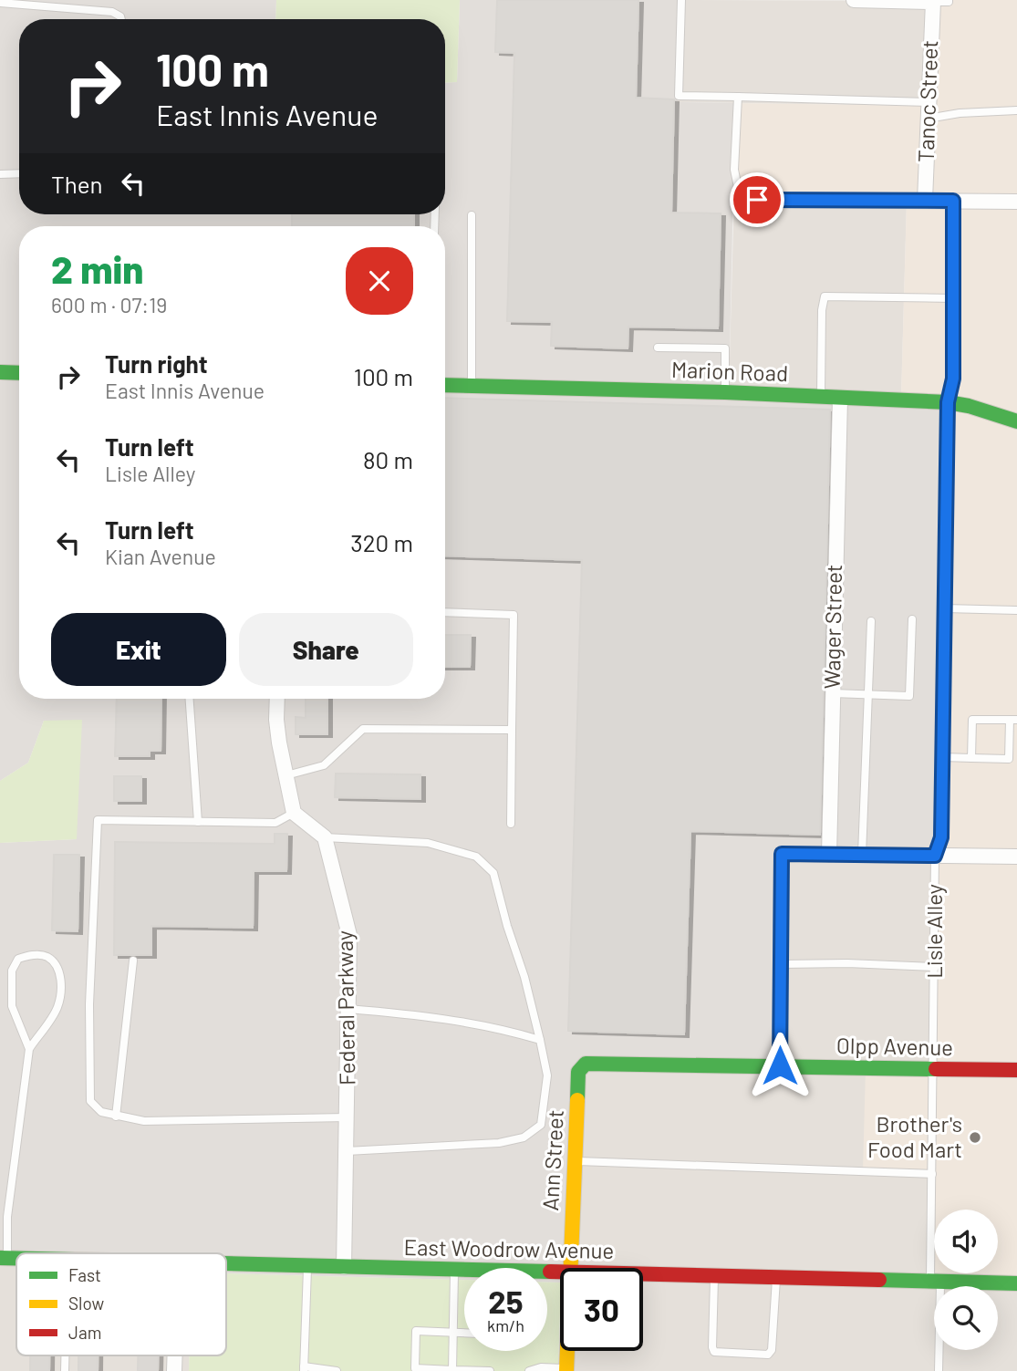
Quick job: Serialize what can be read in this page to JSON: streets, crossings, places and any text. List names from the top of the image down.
{
  "streets": {
    "street": [
      "Tanoc Street",
      "Marion Road",
      "Wager Street",
      "Federal Parkway",
      "Olpp Avenue",
      "Ann Street",
      "East Woodrow Avenue"
    ],
    "lane": ["Lisle Alley"]
  },
  "crossings": [
    ["Marion Road", "Wager Street"],
    ["Marion Road", "Lisle Alley"],
    ["Lisle Alley", "Olpp Avenue"],
    ["Lisle Alley", "East Woodrow Avenue"],
    ["Federal Parkway", "East Woodrow Avenue"],
    ["Olpp Avenue", "Ann Street"]
  ],
  "places": ["Brother's Food Mart"],
  "legend": ["Fast", "Slow", "Jam"],
  "page": {
    "turn": ["100 m", "East Innis Avenue"],
    "then": "Then",
    "heading": ["2 min", "600 m · 07:19"],
    "list": [
      {
        "name": "Turn right",
        "note": "East Innis Avenue",
        "value": "100 m"
      },
      {
        "name": "Turn left",
        "note": "Lisle Alley",
        "value": "80 m"
      },
      {
        "name": "Turn left",
        "note": "Kian Avenue",
        "value": "320 m"
      }
    ],
    "buttons": ["Exit", "Share"],
    "speed": "25 km/h",
    "limit": "30"
  }
}
